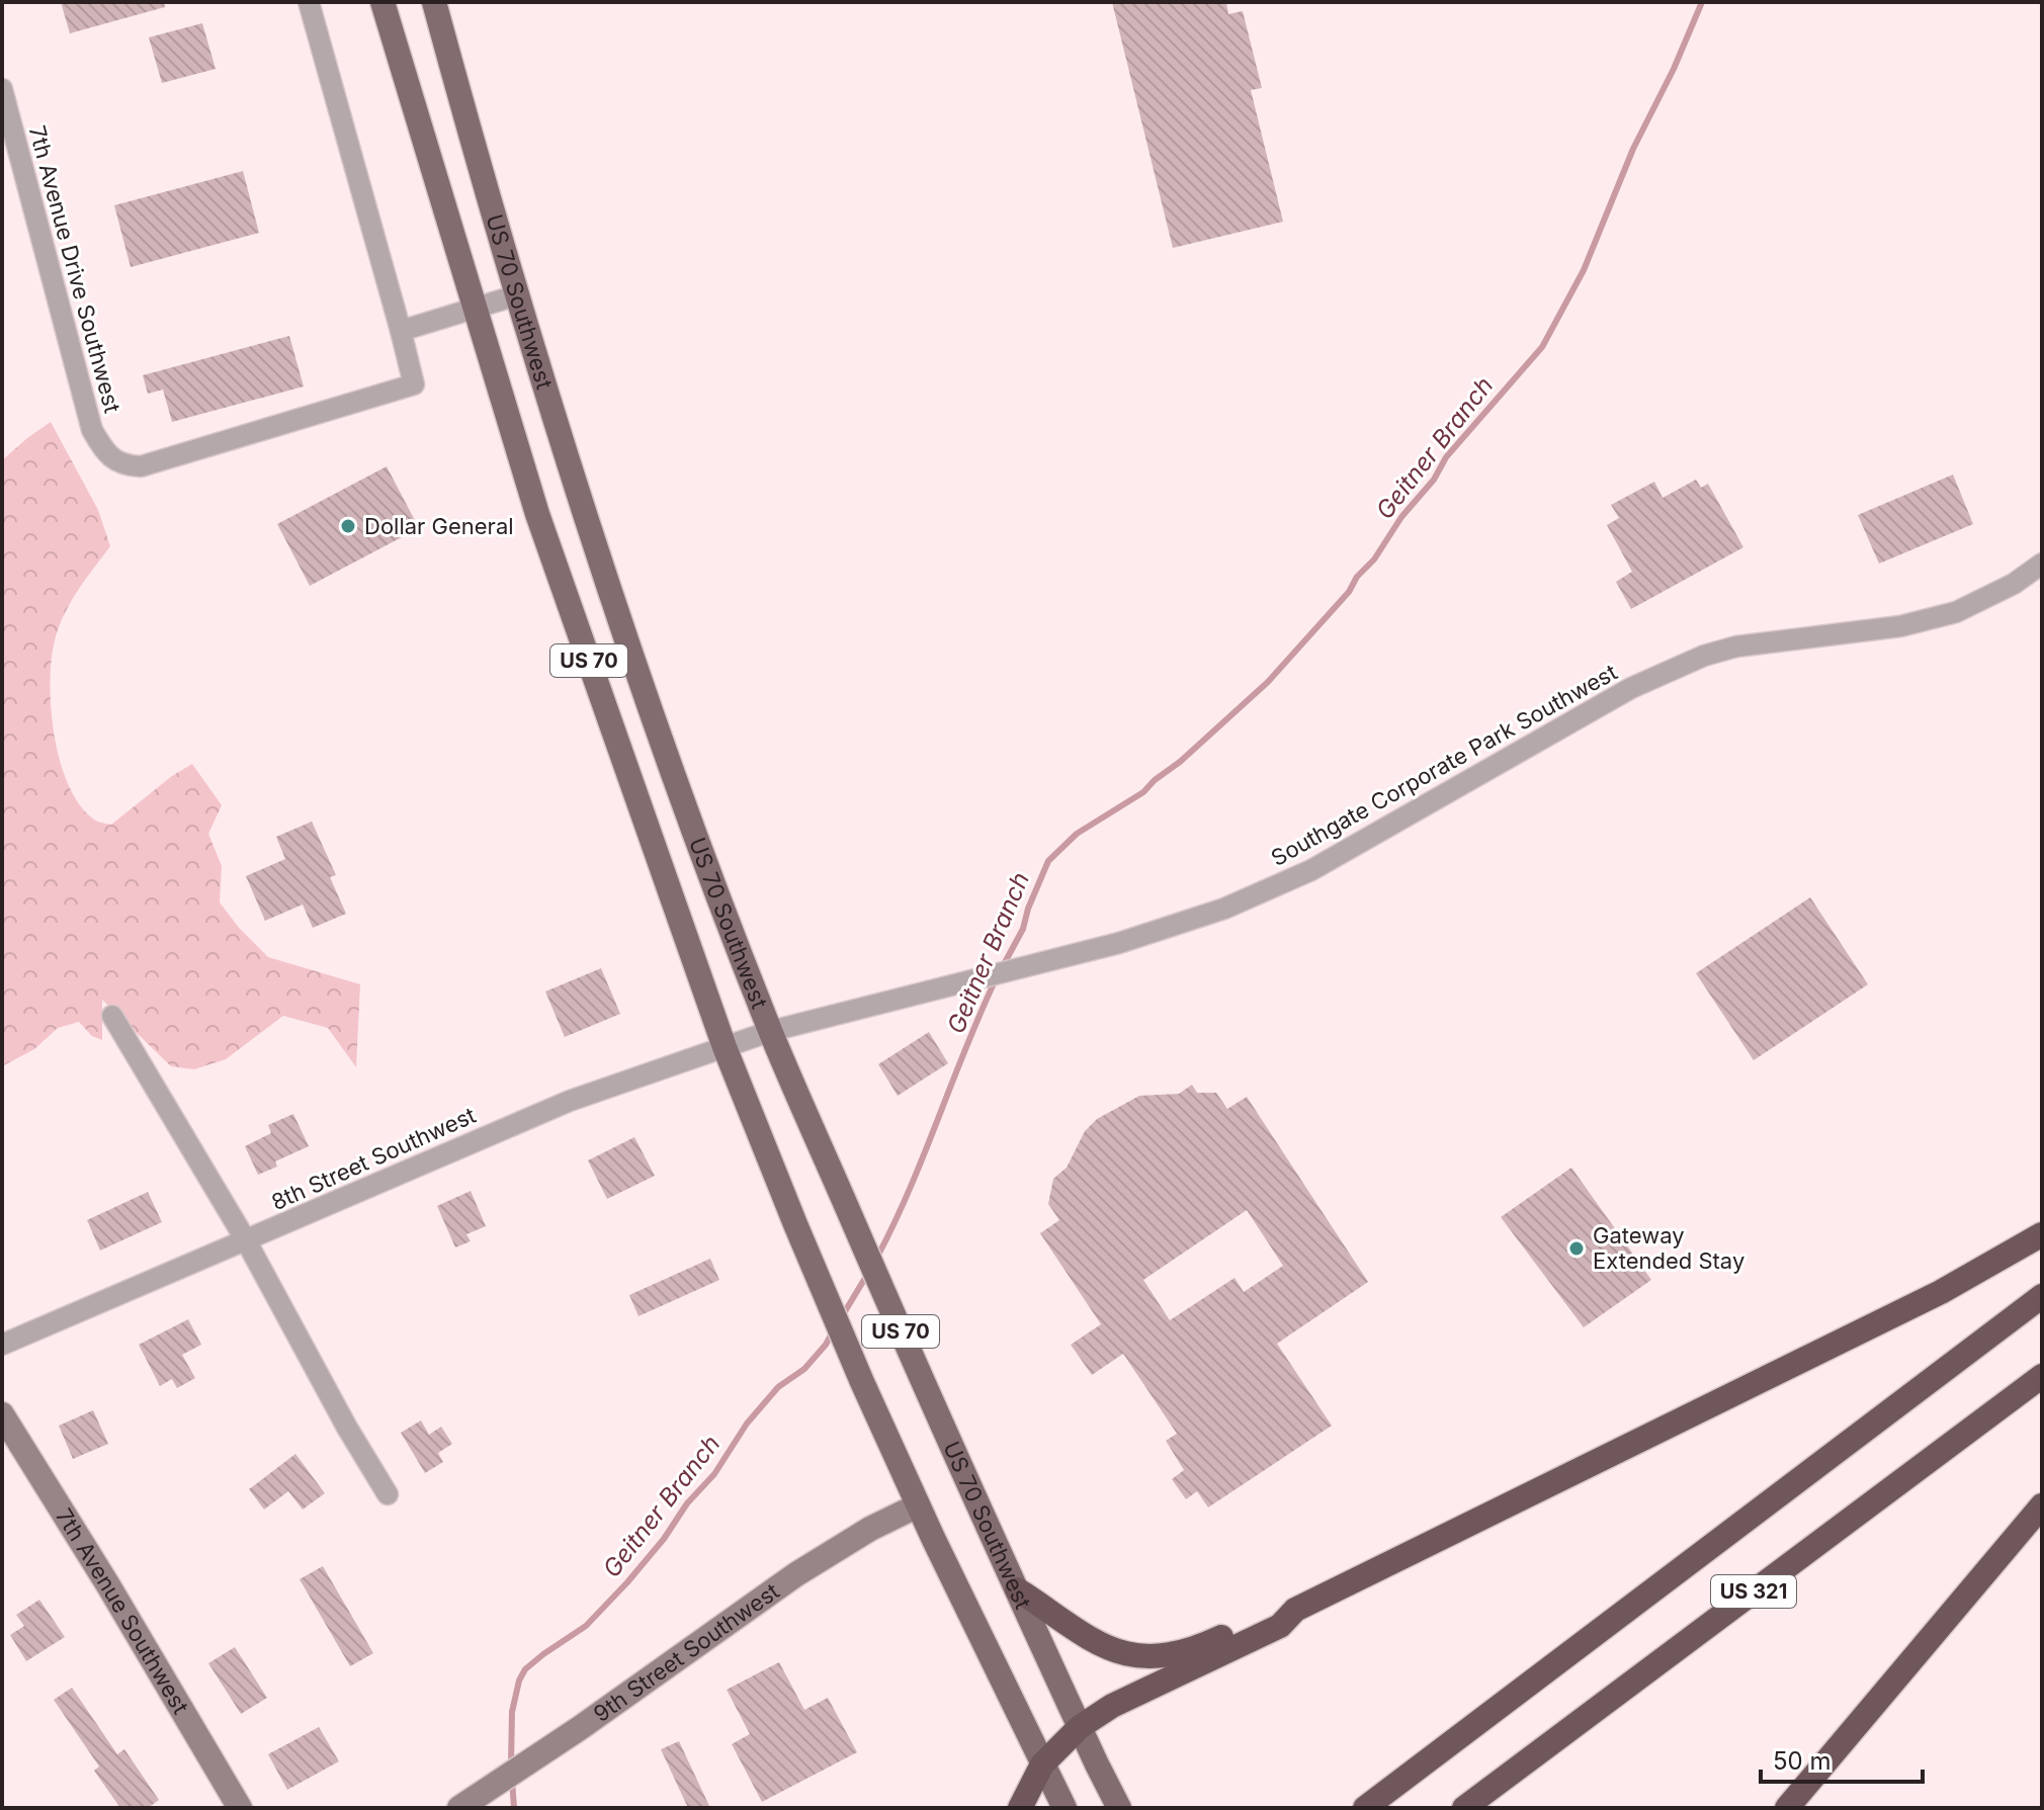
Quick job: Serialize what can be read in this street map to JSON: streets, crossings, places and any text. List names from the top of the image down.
{
  "streets": {
    "highway": ["US 321"],
    "main road": ["US 70 Southwest", "US 70"],
    "street": [
      "7th Avenue Drive Southwest",
      "Southgate Corporate Park Southwest",
      "8th Street Southwest",
      "7th Avenue Southwest",
      "9th Street Southwest"
    ]
  },
  "crossings": [
    ["US 70 Southwest", "Southgate Corporate Park Southwest"],
    ["US 70 Southwest", "8th Street Southwest"],
    ["US 70 Southwest", "9th Street Southwest"],
    ["Southgate Corporate Park Southwest", "8th Street Southwest"]
  ],
  "water": ["Geitner Branch"],
  "places": ["Dollar General", "Gateway Extended Stay"],
  "scale_bar": "50 m"
}
